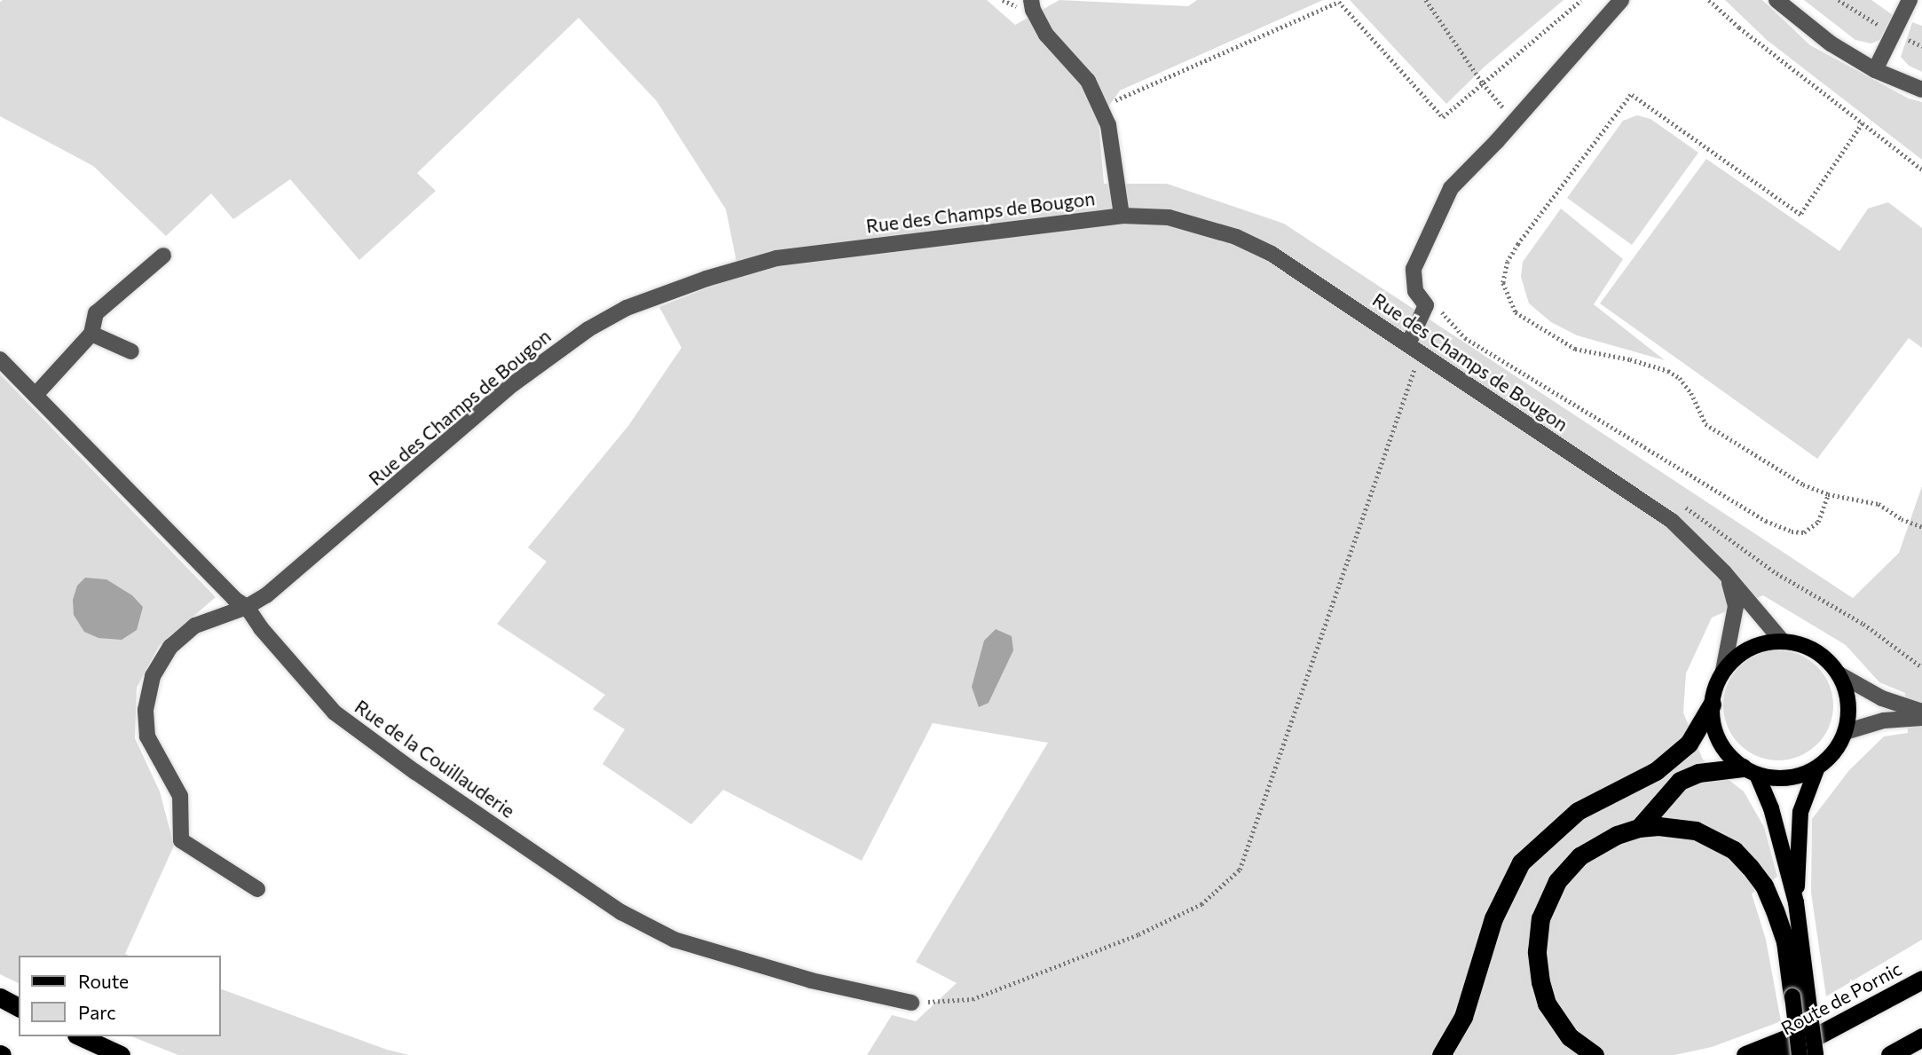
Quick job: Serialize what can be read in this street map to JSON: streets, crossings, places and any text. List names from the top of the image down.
{
  "streets": {
    "highway": ["Route de Pornic"],
    "street": ["Rue des Champs de Bougon", "Rue de la Couillauderie"]
  },
  "crossings": [
    ["Rue des Champs de Bougon", "Rue de la Couillauderie"]
  ],
  "legend": ["Route", "Parc"]
}
